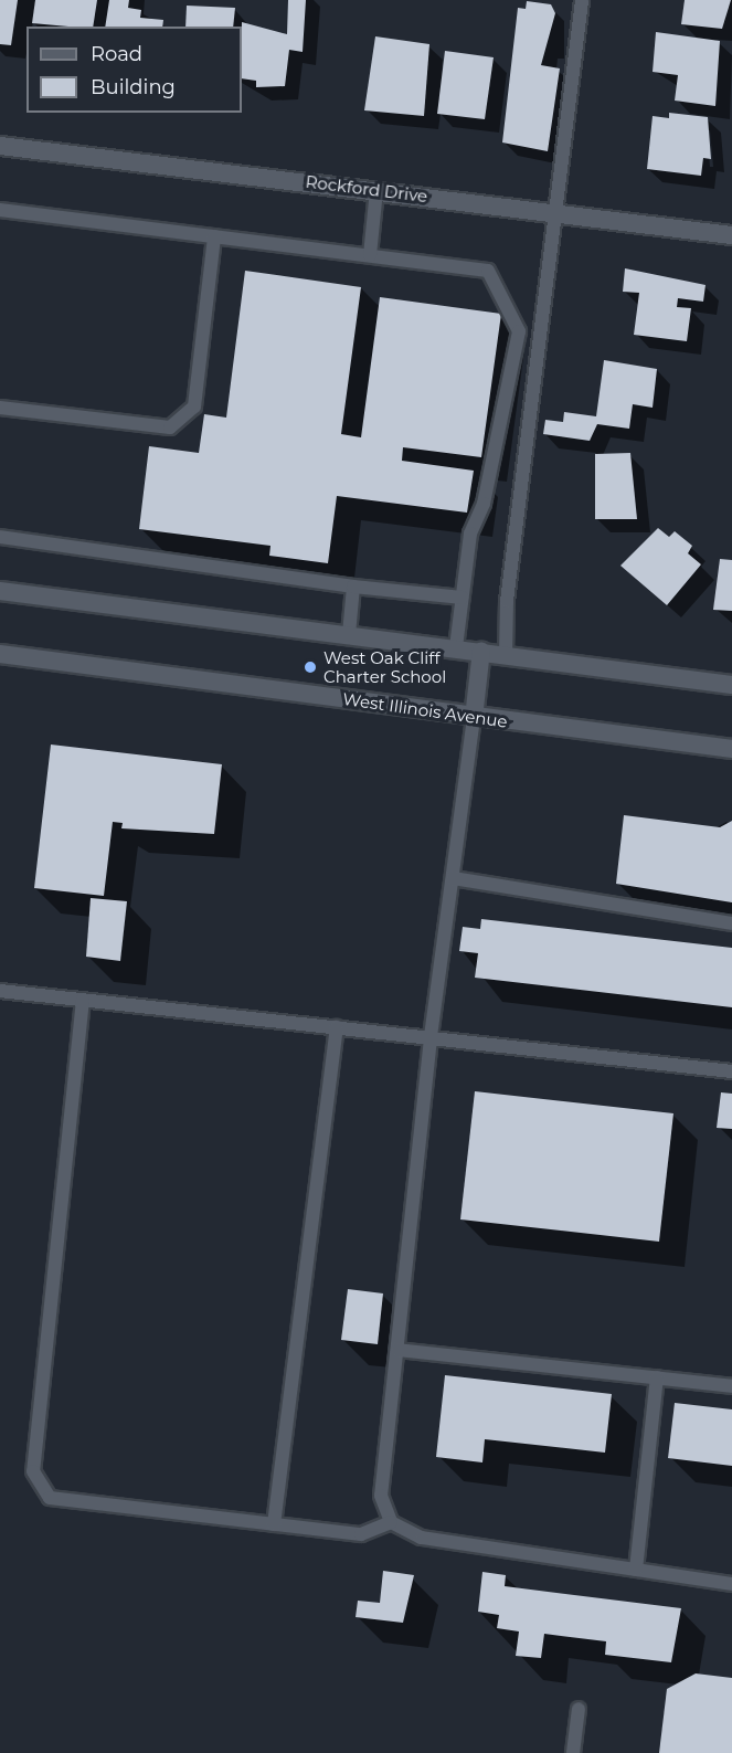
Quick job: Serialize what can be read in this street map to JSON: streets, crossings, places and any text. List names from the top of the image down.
{
  "streets": {
    "main road": ["Rockford Drive", "West Illinois Avenue"]
  },
  "places": ["West Oak Cliff Charter School"],
  "legend": ["Road", "Building"]
}
